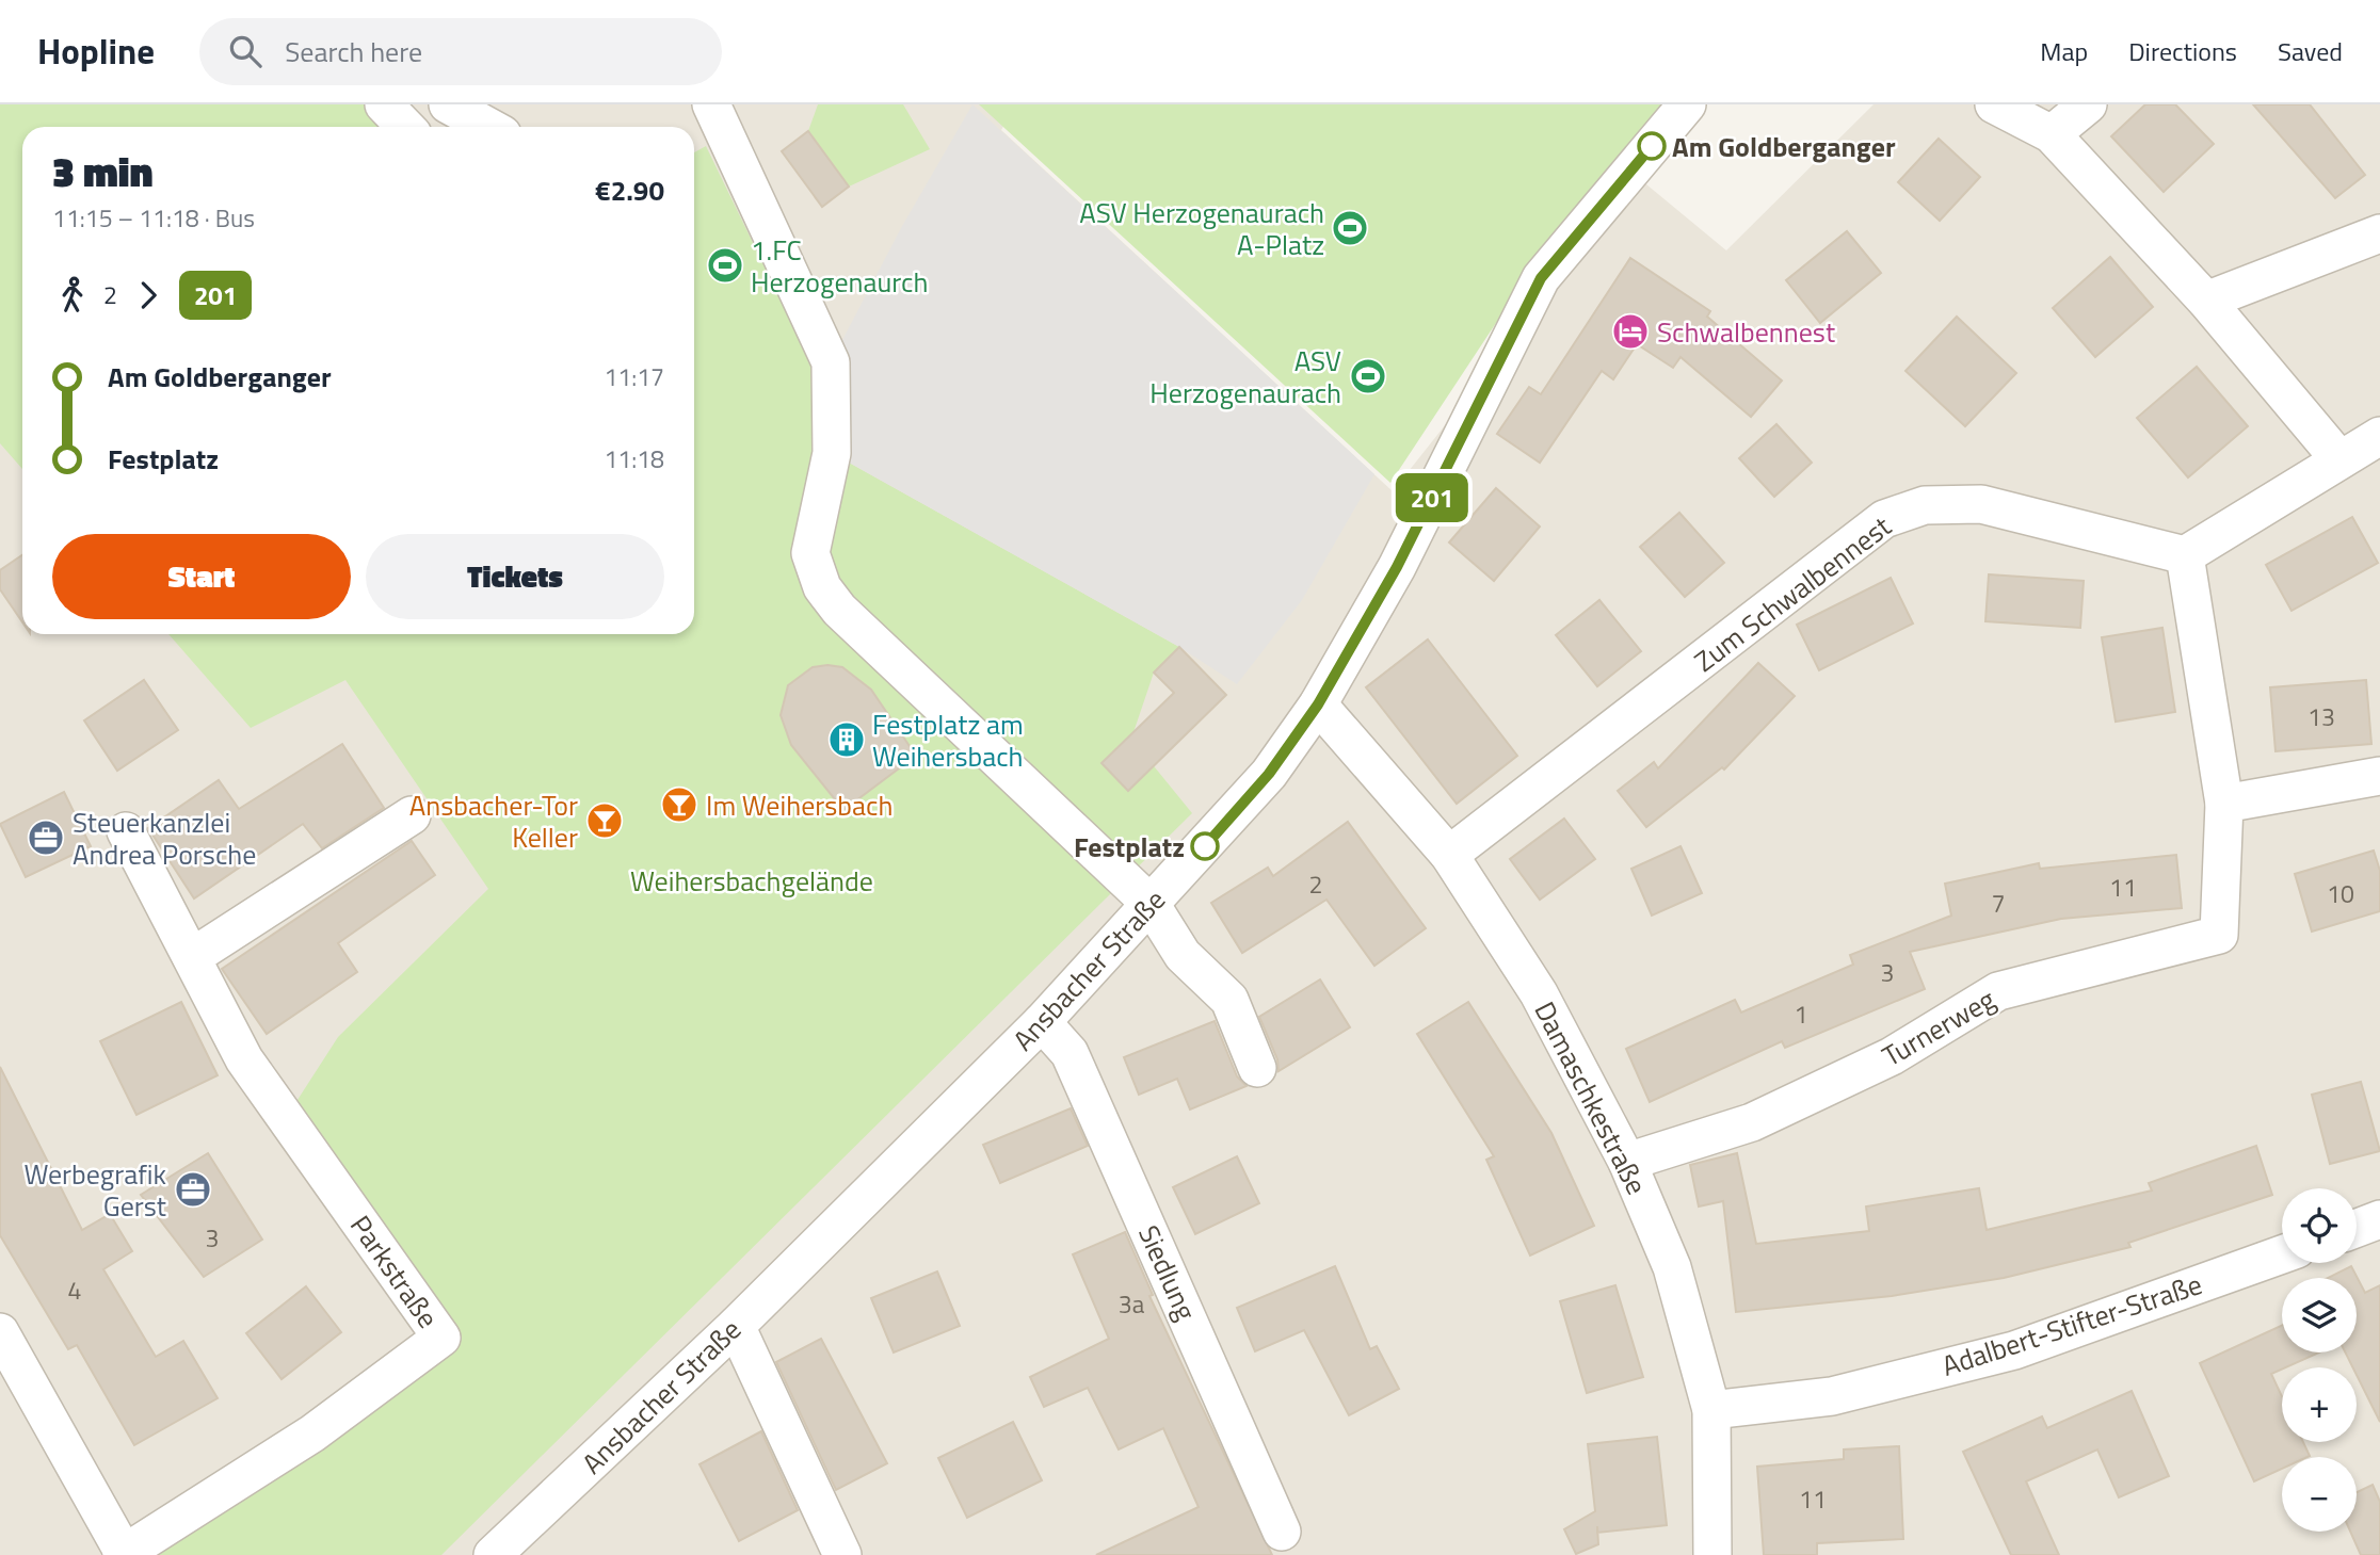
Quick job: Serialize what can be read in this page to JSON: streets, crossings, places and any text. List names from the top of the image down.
{
  "streets": {
    "street": [
      "Zum Schwalbennest",
      "Ansbacher Straße",
      "Turnerweg",
      "Damaschkestraße",
      "Parkstraße",
      "Siedlung",
      "Adalbert-Stifter-Straße"
    ]
  },
  "crossings": [
    ["Zum Schwalbennest", "Turnerweg"],
    ["Zum Schwalbennest", "Damaschkestraße"],
    ["Ansbacher Straße", "Damaschkestraße"],
    ["Ansbacher Straße", "Siedlung"],
    ["Turnerweg", "Damaschkestraße"],
    ["Damaschkestraße", "Adalbert-Stifter-Straße"]
  ],
  "parks": ["Weihersbachgelände"],
  "places": {
    "other": ["Am Goldberganger", "Festplatz"],
    "sports": ["ASV Herzogenaurach A-Platz", "1.FC Herzogenaurch", "ASV Herzogenaurach"],
    "hotel": ["Schwalbennest"],
    "building": ["Festplatz am Weihersbach"],
    "bar": ["Im Weihersbach", "Ansbacher-Tor Keller"],
    "office": ["Steuerkanzlei Andrea Porsche", "Werbegrafik Gerst"]
  },
  "lines": ["bus line 201"],
  "house_numbers": [
    "13",
    "2",
    "11",
    "10",
    "7",
    "3",
    "1",
    "3",
    "4",
    "3a",
    "11"
  ],
  "page": {
    "header": "Hopline",
    "search": "Search here",
    "nav": ["Map", "Directions", "Saved"],
    "on_map": "201",
    "heading": ["3 min", "11:15 – 11:18 · Bus", "€2.90"],
    "legs": ["2", "201"],
    "list": [
      {
        "name": "Am Goldberganger",
        "value": "11:17"
      },
      {
        "name": "Festplatz",
        "value": "11:18"
      }
    ],
    "buttons": ["Start", "Tickets"],
    "map_buttons": ["+", "−"]
  }
}
